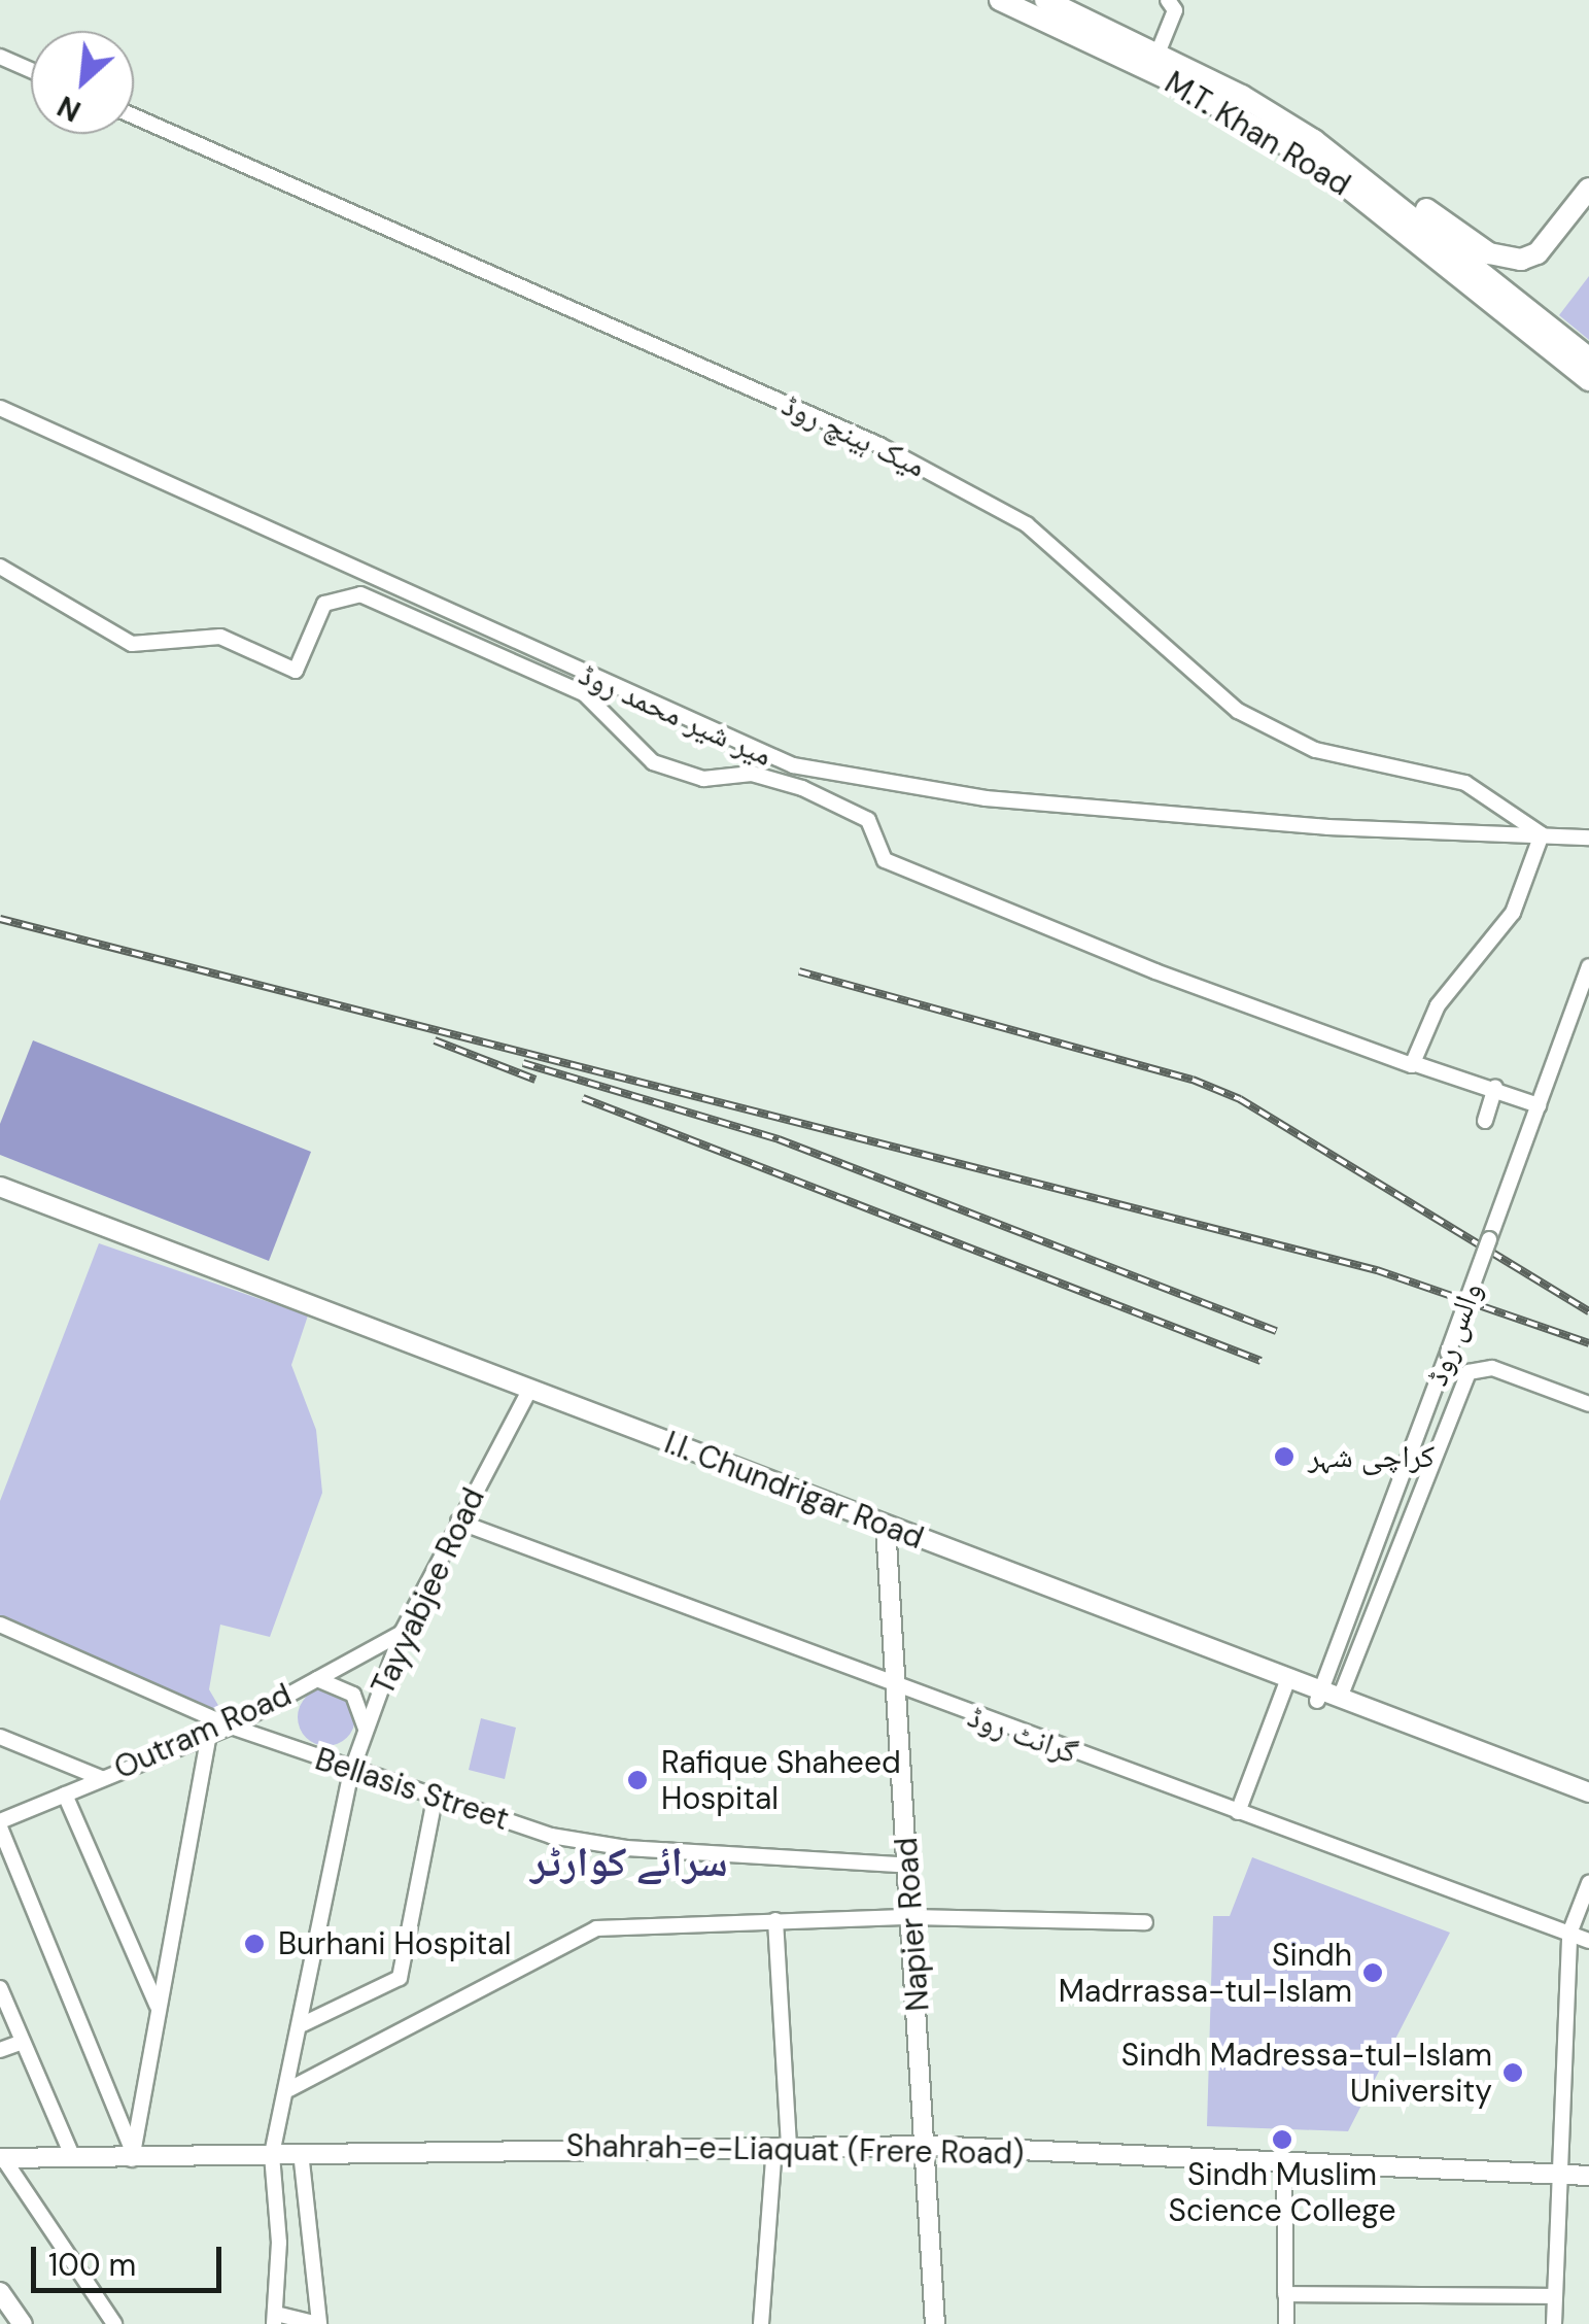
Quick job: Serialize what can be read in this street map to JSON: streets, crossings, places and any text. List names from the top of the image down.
{
  "streets": {
    "highway": ["M.T. Khan Road"],
    "main road": ["I.I. Chundrigar Road", "Napier Road", "Shahrah-e-Liaquat (Frere Road)"],
    "street": [
      "میک ہینچ روڈ",
      "میر شیر محمد روڈ",
      "والس روڈ",
      "Tayyabjee Road",
      "Outram Road",
      "گرانٹ روڈ",
      "Bellasis Street"
    ]
  },
  "crossings": [
    ["میک ہینچ روڈ", "میر شیر محمد روڈ"],
    ["والس روڈ", "I.I. Chundrigar Road"],
    ["I.I. Chundrigar Road", "Tayyabjee Road"],
    ["I.I. Chundrigar Road", "Napier Road"],
    ["Tayyabjee Road", "Outram Road"],
    ["Tayyabjee Road", "گرانٹ روڈ"],
    ["Tayyabjee Road", "Bellasis Street"],
    ["Tayyabjee Road", "Shahrah-e-Liaquat (Frere Road)"],
    ["Outram Road", "Bellasis Street"],
    ["گرانٹ روڈ", "Napier Road"],
    ["Bellasis Street", "Napier Road"],
    ["Napier Road", "Shahrah-e-Liaquat (Frere Road)"]
  ],
  "districts": ["سرائے کوارٹر"],
  "places": [
    "کراچی شہر",
    "Rafique Shaheed Hospital",
    "Burhani Hospital",
    "Sindh Madrrassa-tul-Islam",
    "Sindh Madressa-tul-Islam University",
    "Sindh Muslim Science College"
  ],
  "scale_bar": "100 m",
  "north": "bottom left"
}
